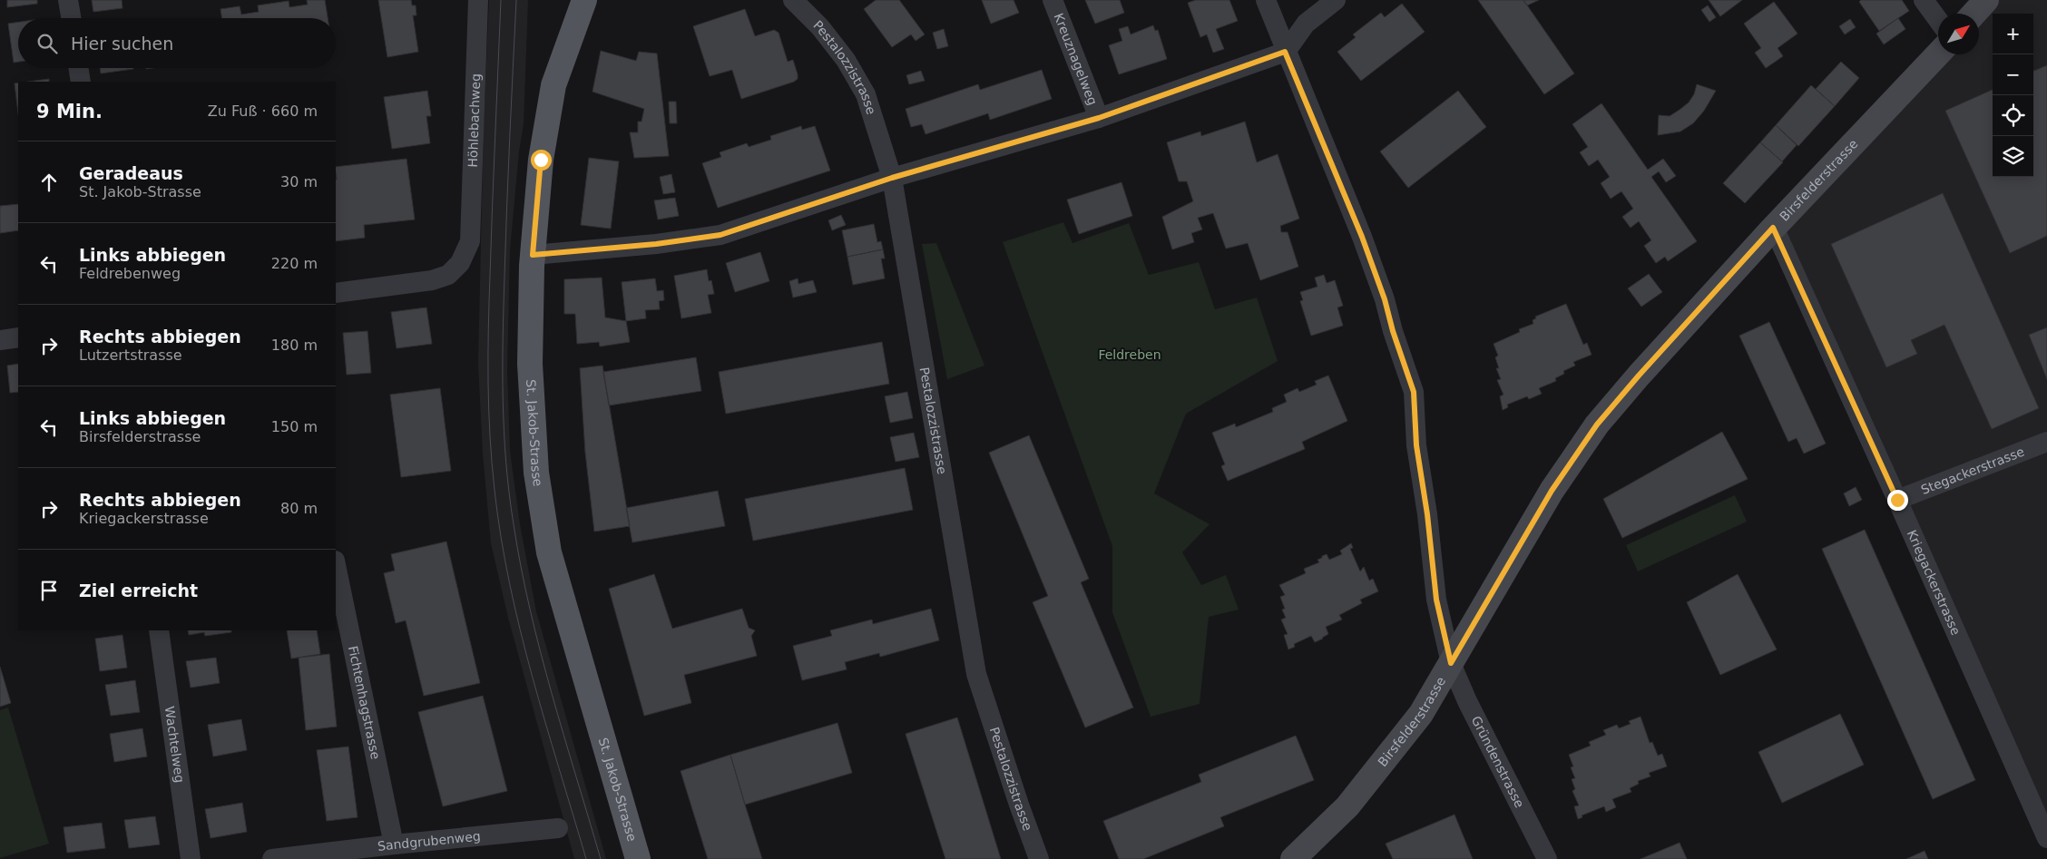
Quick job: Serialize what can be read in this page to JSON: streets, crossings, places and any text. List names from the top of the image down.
{
  "streets": {
    "main road": ["Birsfelderstrasse", "St. Jakob-Strasse"],
    "street": [
      "Kreuznagelweg",
      "Pestalozzistrasse",
      "Höhlebachweg",
      "Stegackerstrasse",
      "Kriegackerstrasse",
      "Fichtenhagstrasse",
      "Wachtelweg",
      "Gründenstrasse",
      "Sandgrubenweg"
    ]
  },
  "crossings": [
    ["Birsfelderstrasse", "Kriegackerstrasse"],
    ["Birsfelderstrasse", "Gründenstrasse"],
    ["Stegackerstrasse", "Kriegackerstrasse"],
    ["Fichtenhagstrasse", "Sandgrubenweg"]
  ],
  "parks": ["Feldreben"],
  "north": "top right",
  "page": {
    "map_buttons": ["+", "−"],
    "search": "Hier suchen",
    "heading": ["9 Min.", "Zu Fuß · 660 m"],
    "list": [
      ["Geradeaus", "St. Jakob-Strasse", "30 m"],
      ["Links abbiegen", "Feldrebenweg", "220 m"],
      ["Rechts abbiegen", "Lutzertstrasse", "180 m"],
      ["Links abbiegen", "Birsfelderstrasse", "150 m"],
      ["Rechts abbiegen", "Kriegackerstrasse", "80 m"],
      "Ziel erreicht"
    ]
  }
}
